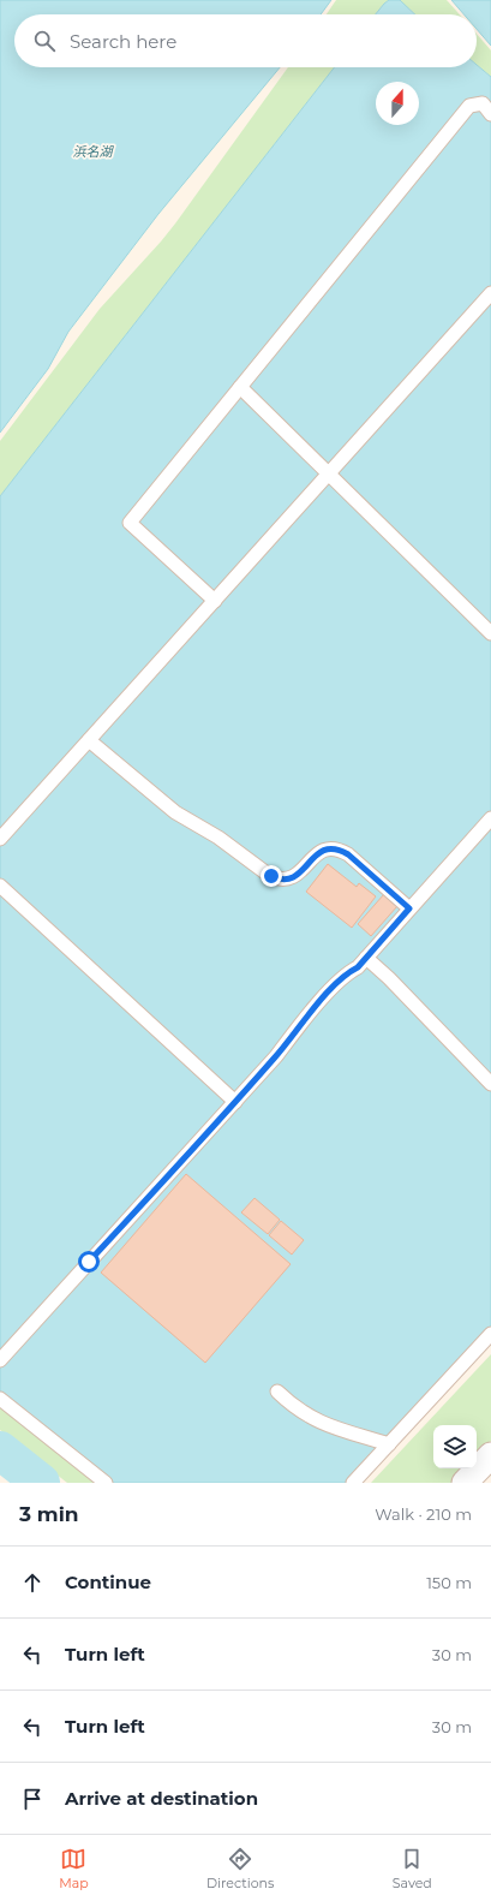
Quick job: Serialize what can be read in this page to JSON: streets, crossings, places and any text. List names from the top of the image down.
{
  "water": ["浜名湖"],
  "north": "top",
  "page": {
    "search": "Search here",
    "heading": ["3 min", "Walk · 210 m"],
    "list": [
      ["Continue", "150 m"],
      ["Turn left", "30 m"],
      ["Turn left", "30 m"],
      "Arrive at destination"
    ],
    "nav": ["Map", "Directions", "Saved"]
  }
}
